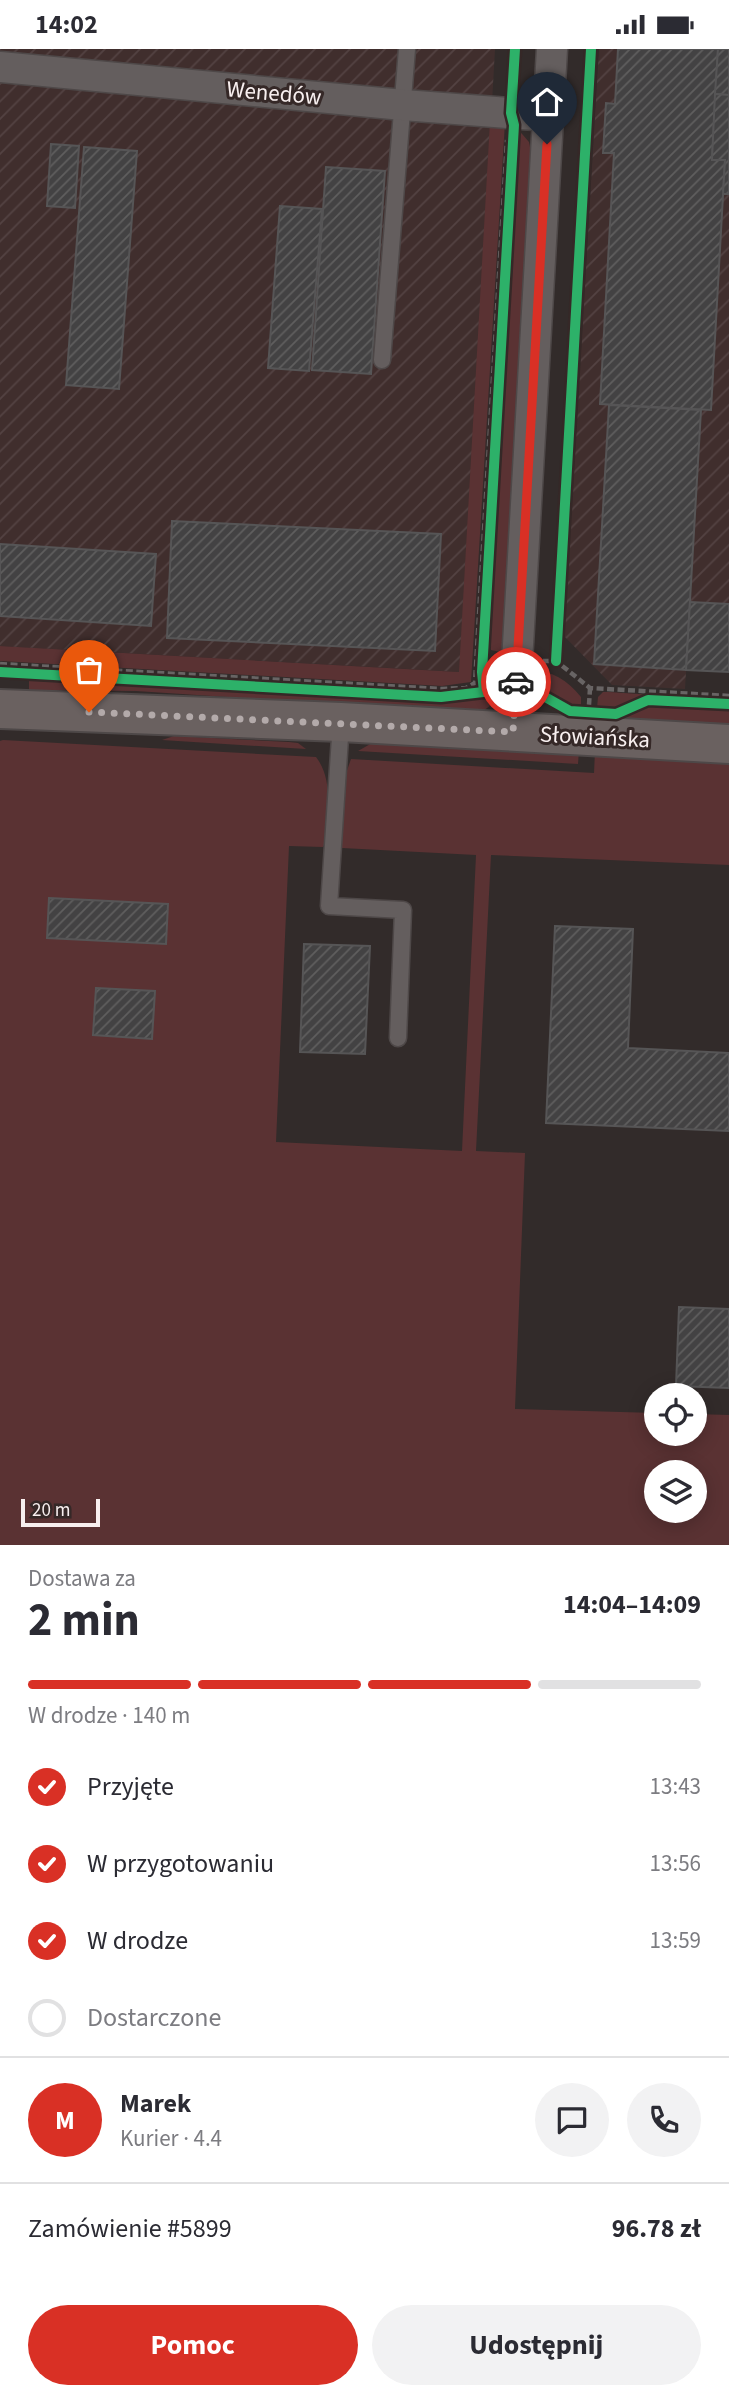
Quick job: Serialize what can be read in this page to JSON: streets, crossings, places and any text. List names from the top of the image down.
{
  "streets": {
    "main road": ["Słowiańska"],
    "street": ["Wenedów"]
  },
  "scale_bar": "20 m",
  "page": {
    "status": "14:02",
    "scale": "20 m",
    "heading": ["2 min", "Dostawa za", "14:04–14:09"],
    "panel": [
      "Marek",
      "Kurier · 4.4",
      "Zamówienie #5899",
      "96.78 zł"
    ],
    "bar": "W drodze · 140 m",
    "list": [
      ["Przyjęte", "13:43"],
      ["W przygotowaniu", "13:56"],
      ["W drodze", "13:59"],
      "Dostarczone"
    ],
    "round": "M",
    "buttons": ["Pomoc", "Udostępnij"]
  }
}
